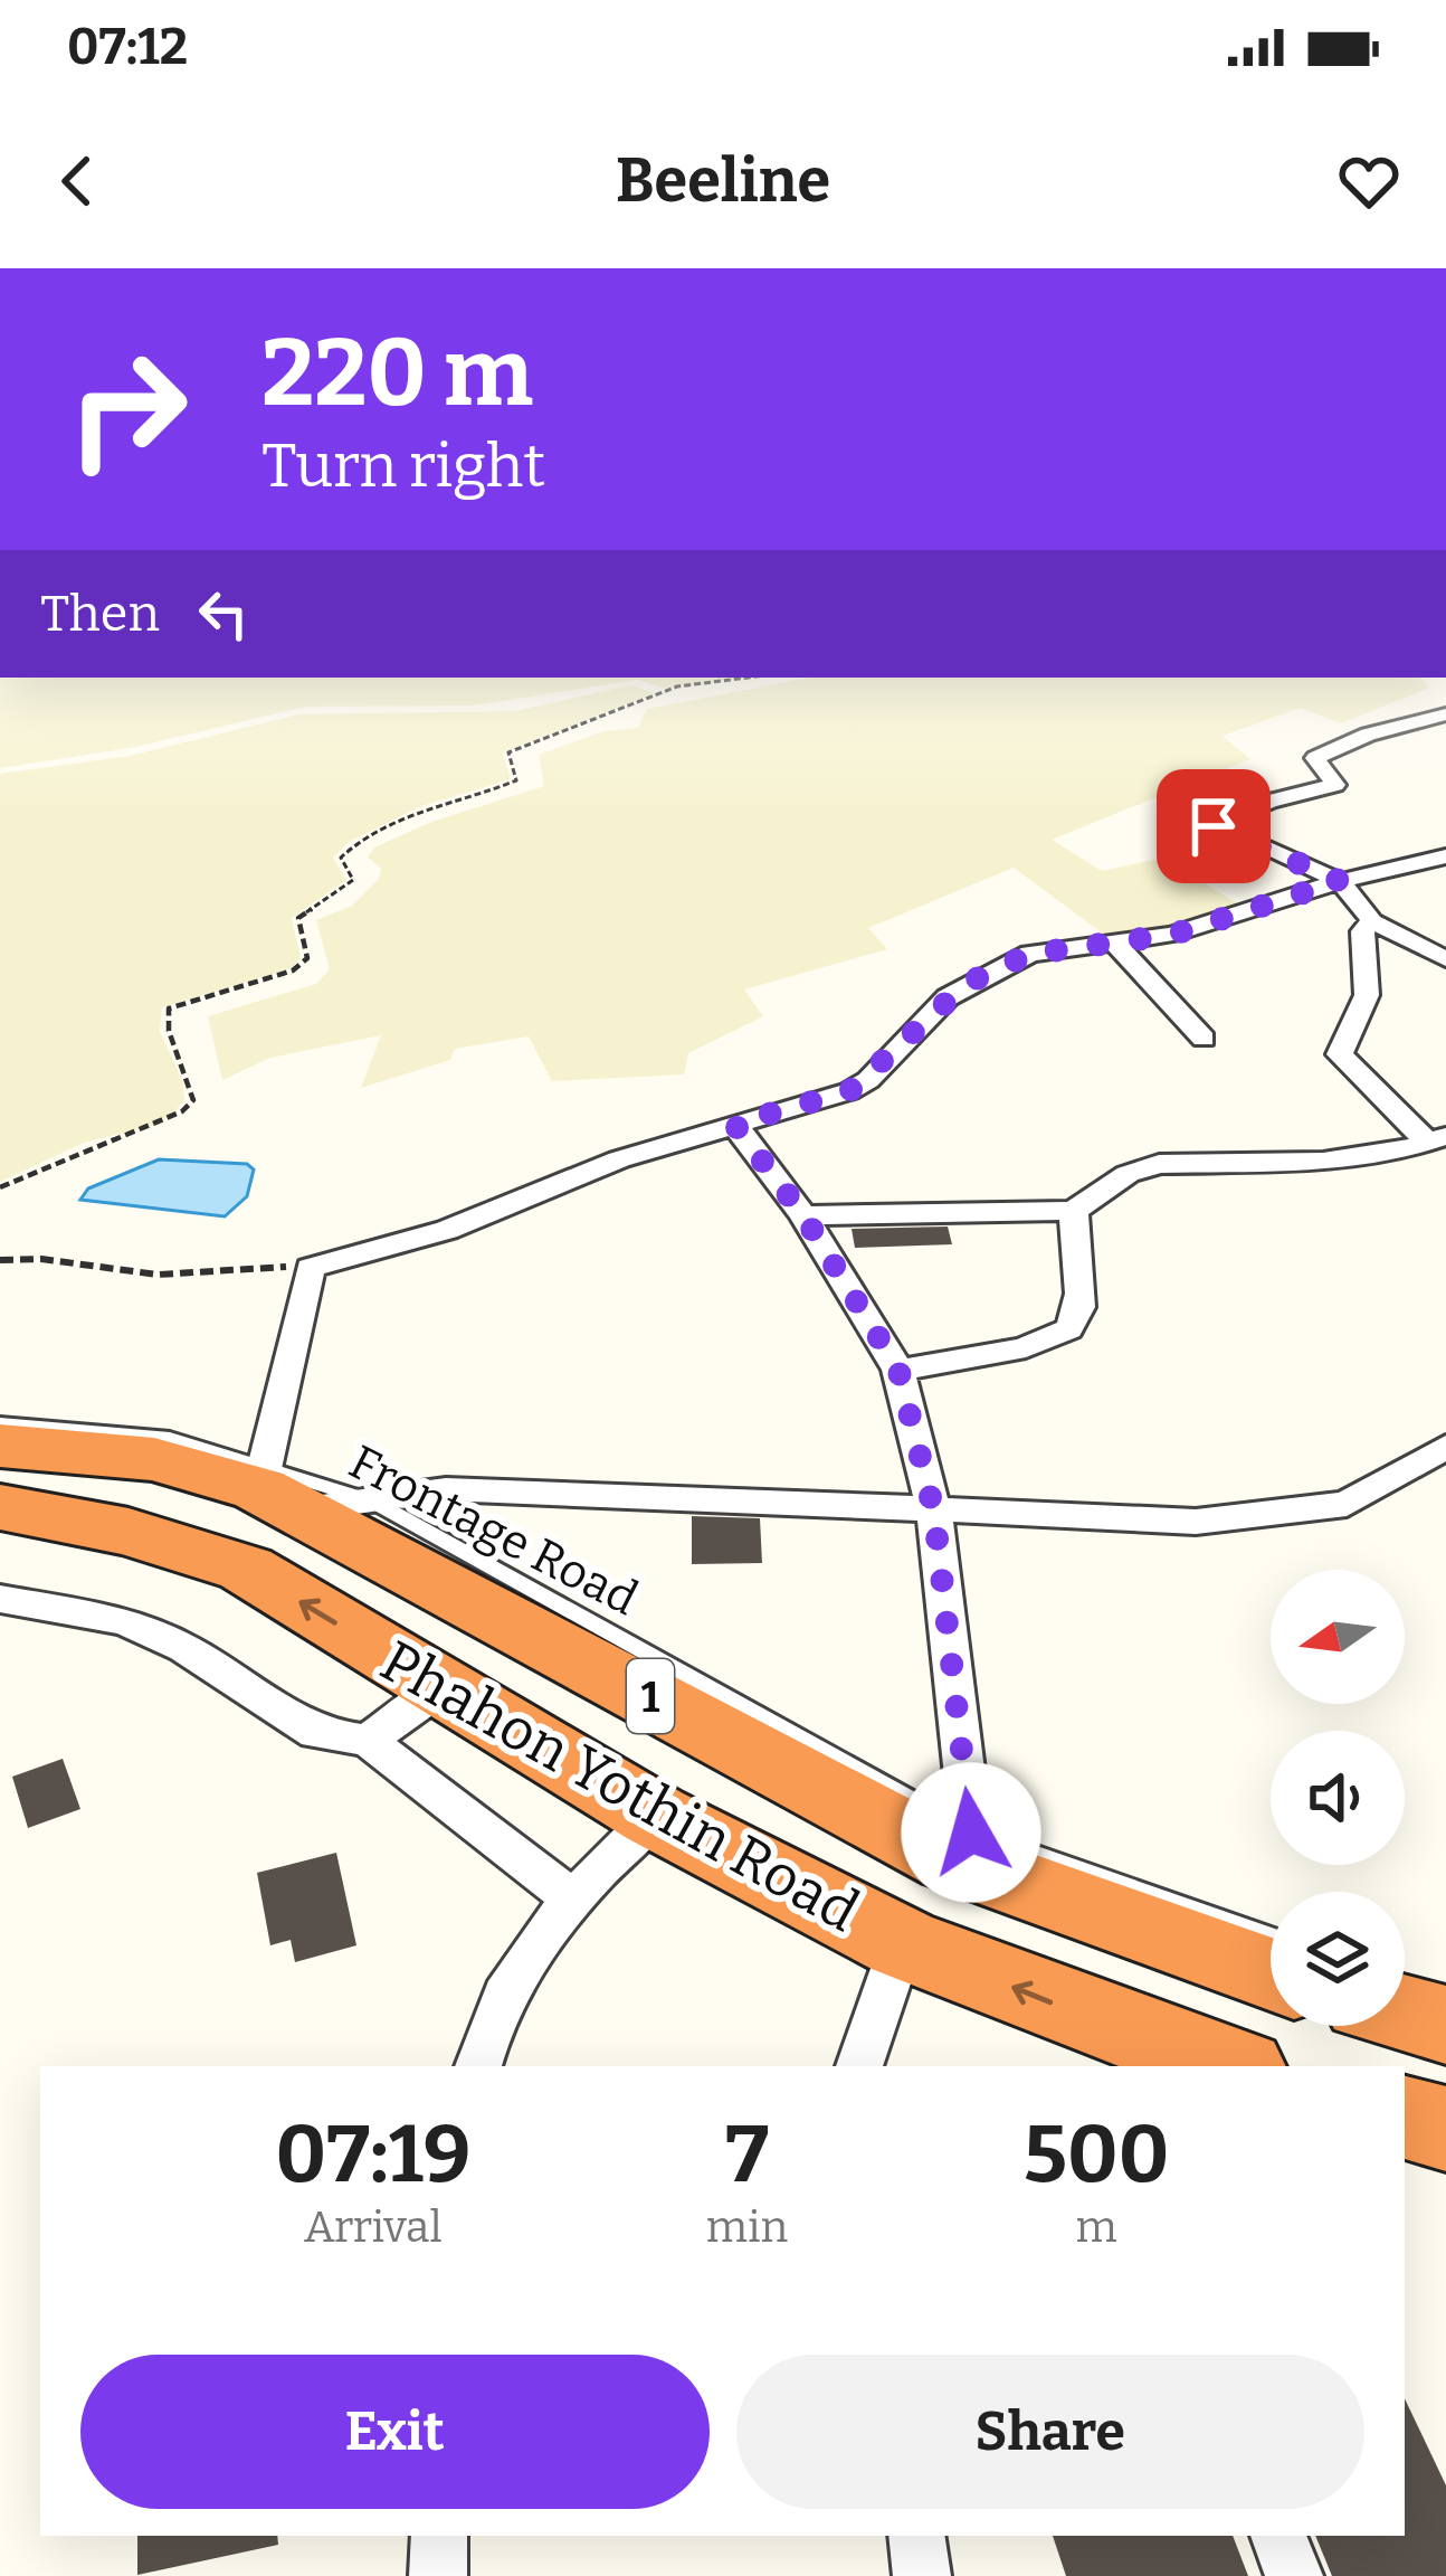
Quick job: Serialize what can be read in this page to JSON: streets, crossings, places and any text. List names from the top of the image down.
{
  "streets": {
    "highway": ["1", "Phahon Yothin Road"]
  },
  "north": "left",
  "page": {
    "status": "07:12",
    "header": "Beeline",
    "turn": ["220 m", "Turn right"],
    "then": "Then",
    "eta": [
      "07:19",
      "Arrival",
      "7",
      "min",
      "500",
      "m"
    ],
    "buttons": ["Exit", "Share"]
  }
}
